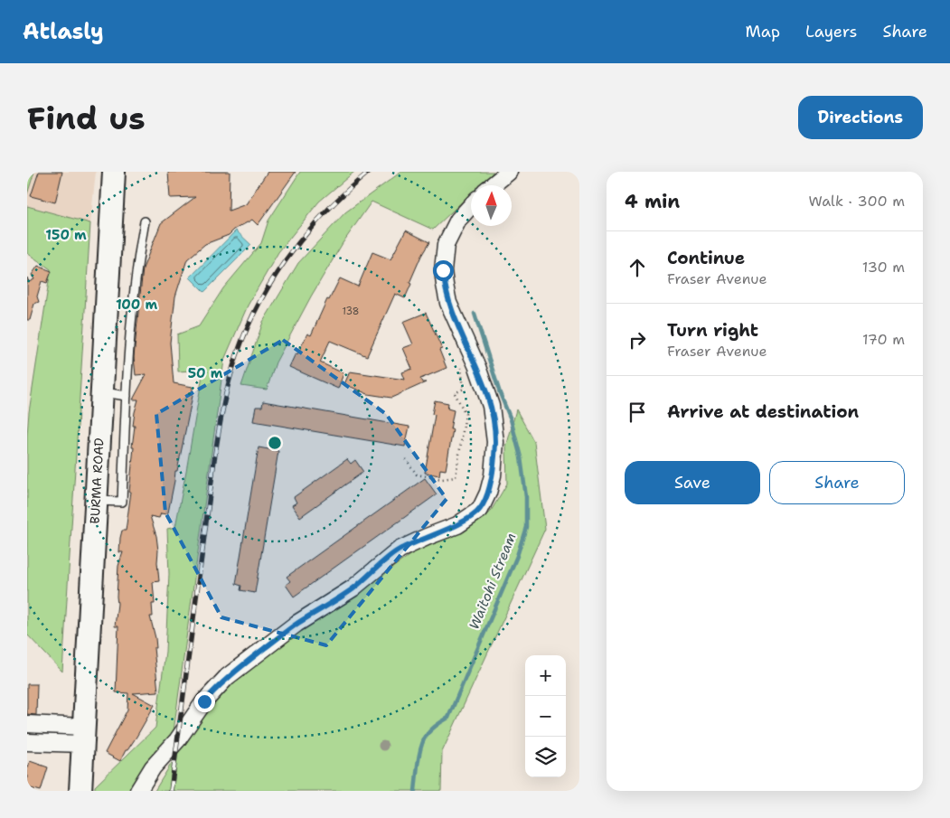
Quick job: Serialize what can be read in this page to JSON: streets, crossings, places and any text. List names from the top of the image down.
{
  "streets": {
    "main road": ["BURMA ROAD"]
  },
  "water": ["Waitohi Stream"],
  "house_numbers": ["138"],
  "north": "top",
  "page": {
    "header": "Atlasly",
    "nav": ["Map", "Layers", "Share"],
    "buttons": [
      "Directions",
      ["Save", "Share"]
    ],
    "title": "Find us",
    "heading": ["4 min", "Walk · 300 m"],
    "list": [
      ["Continue", "Fraser Avenue", "130 m"],
      ["Turn right", "Fraser Avenue", "170 m"],
      "Arrive at destination"
    ],
    "map_buttons": ["+", "−"]
  },
  "rings": ["150 m", "100 m", "50 m"]
}
